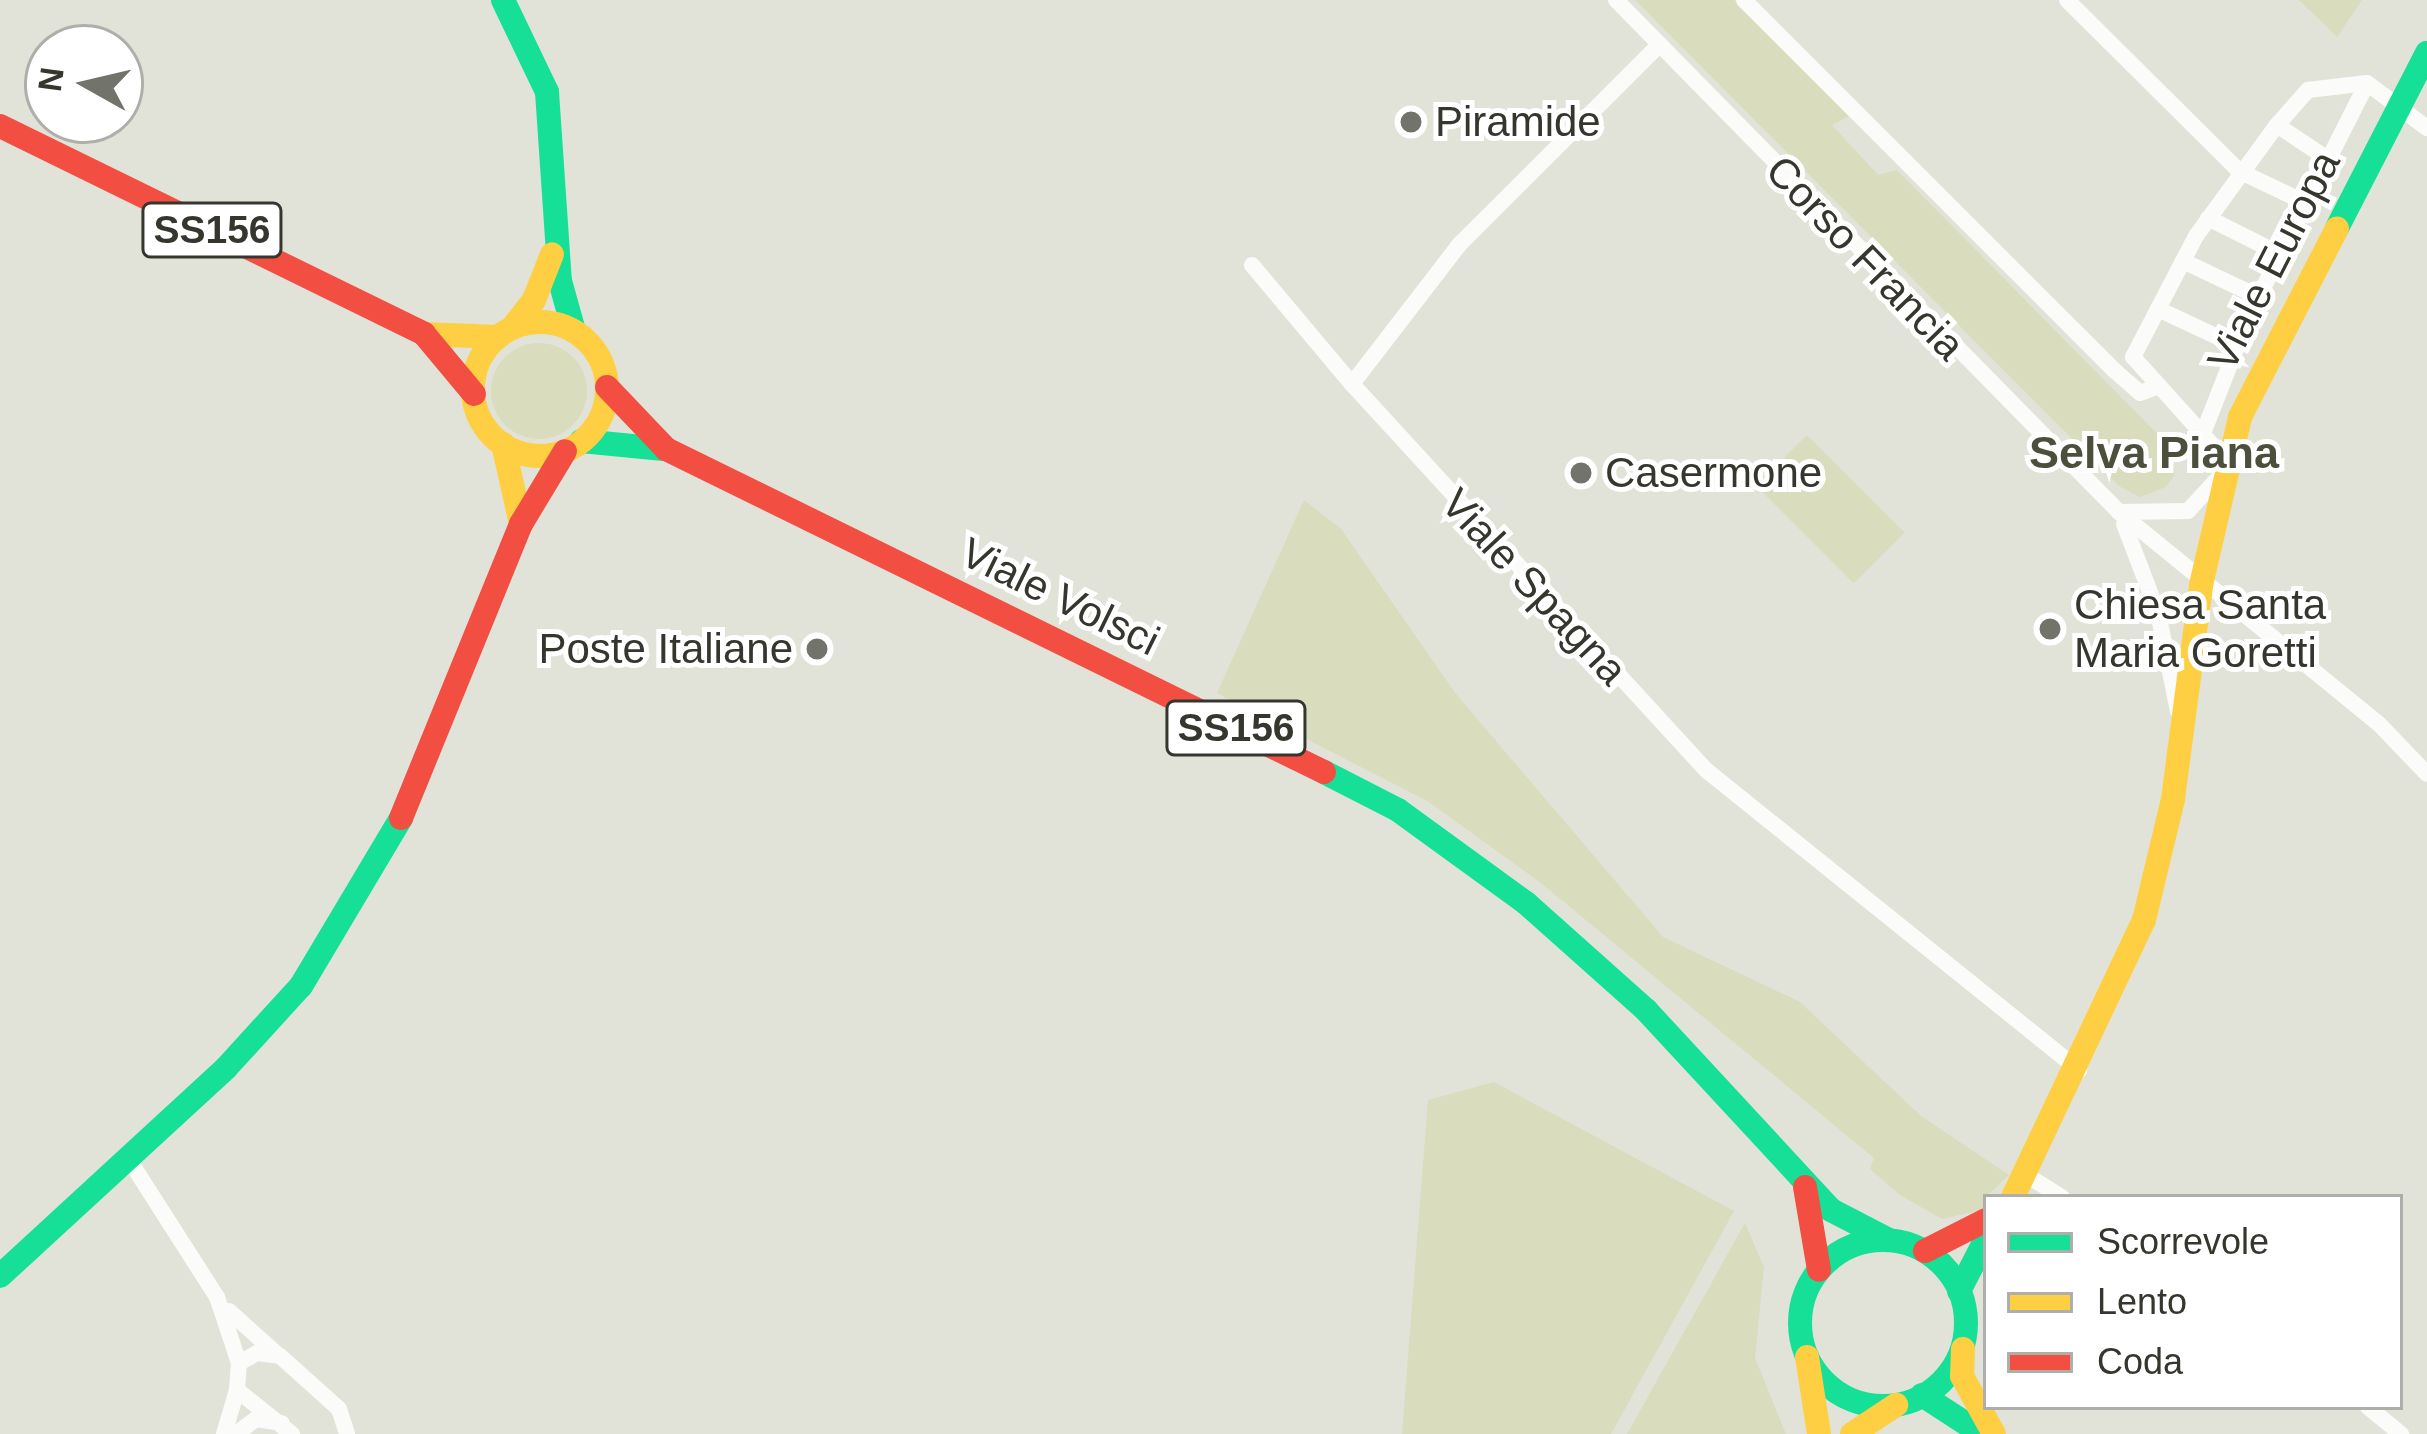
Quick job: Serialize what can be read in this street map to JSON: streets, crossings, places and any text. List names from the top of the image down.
{
  "streets": {
    "main road": ["SS156", "Viale Europa", "Viale Volsci"],
    "street": ["Corso Francia", "Viale Spagna"]
  },
  "crossings": [
    ["SS156", "Viale Volsci"],
    ["Corso Francia", "Viale Europa"],
    ["Viale Europa", "Viale Spagna"]
  ],
  "districts": ["Selva Piana"],
  "places": [
    "Piramide",
    "Casermone",
    "Chiesa Santa Maria Goretti",
    "Poste Italiane"
  ],
  "legend": ["Scorrevole", "Lento", "Coda"],
  "north": "left"
}
